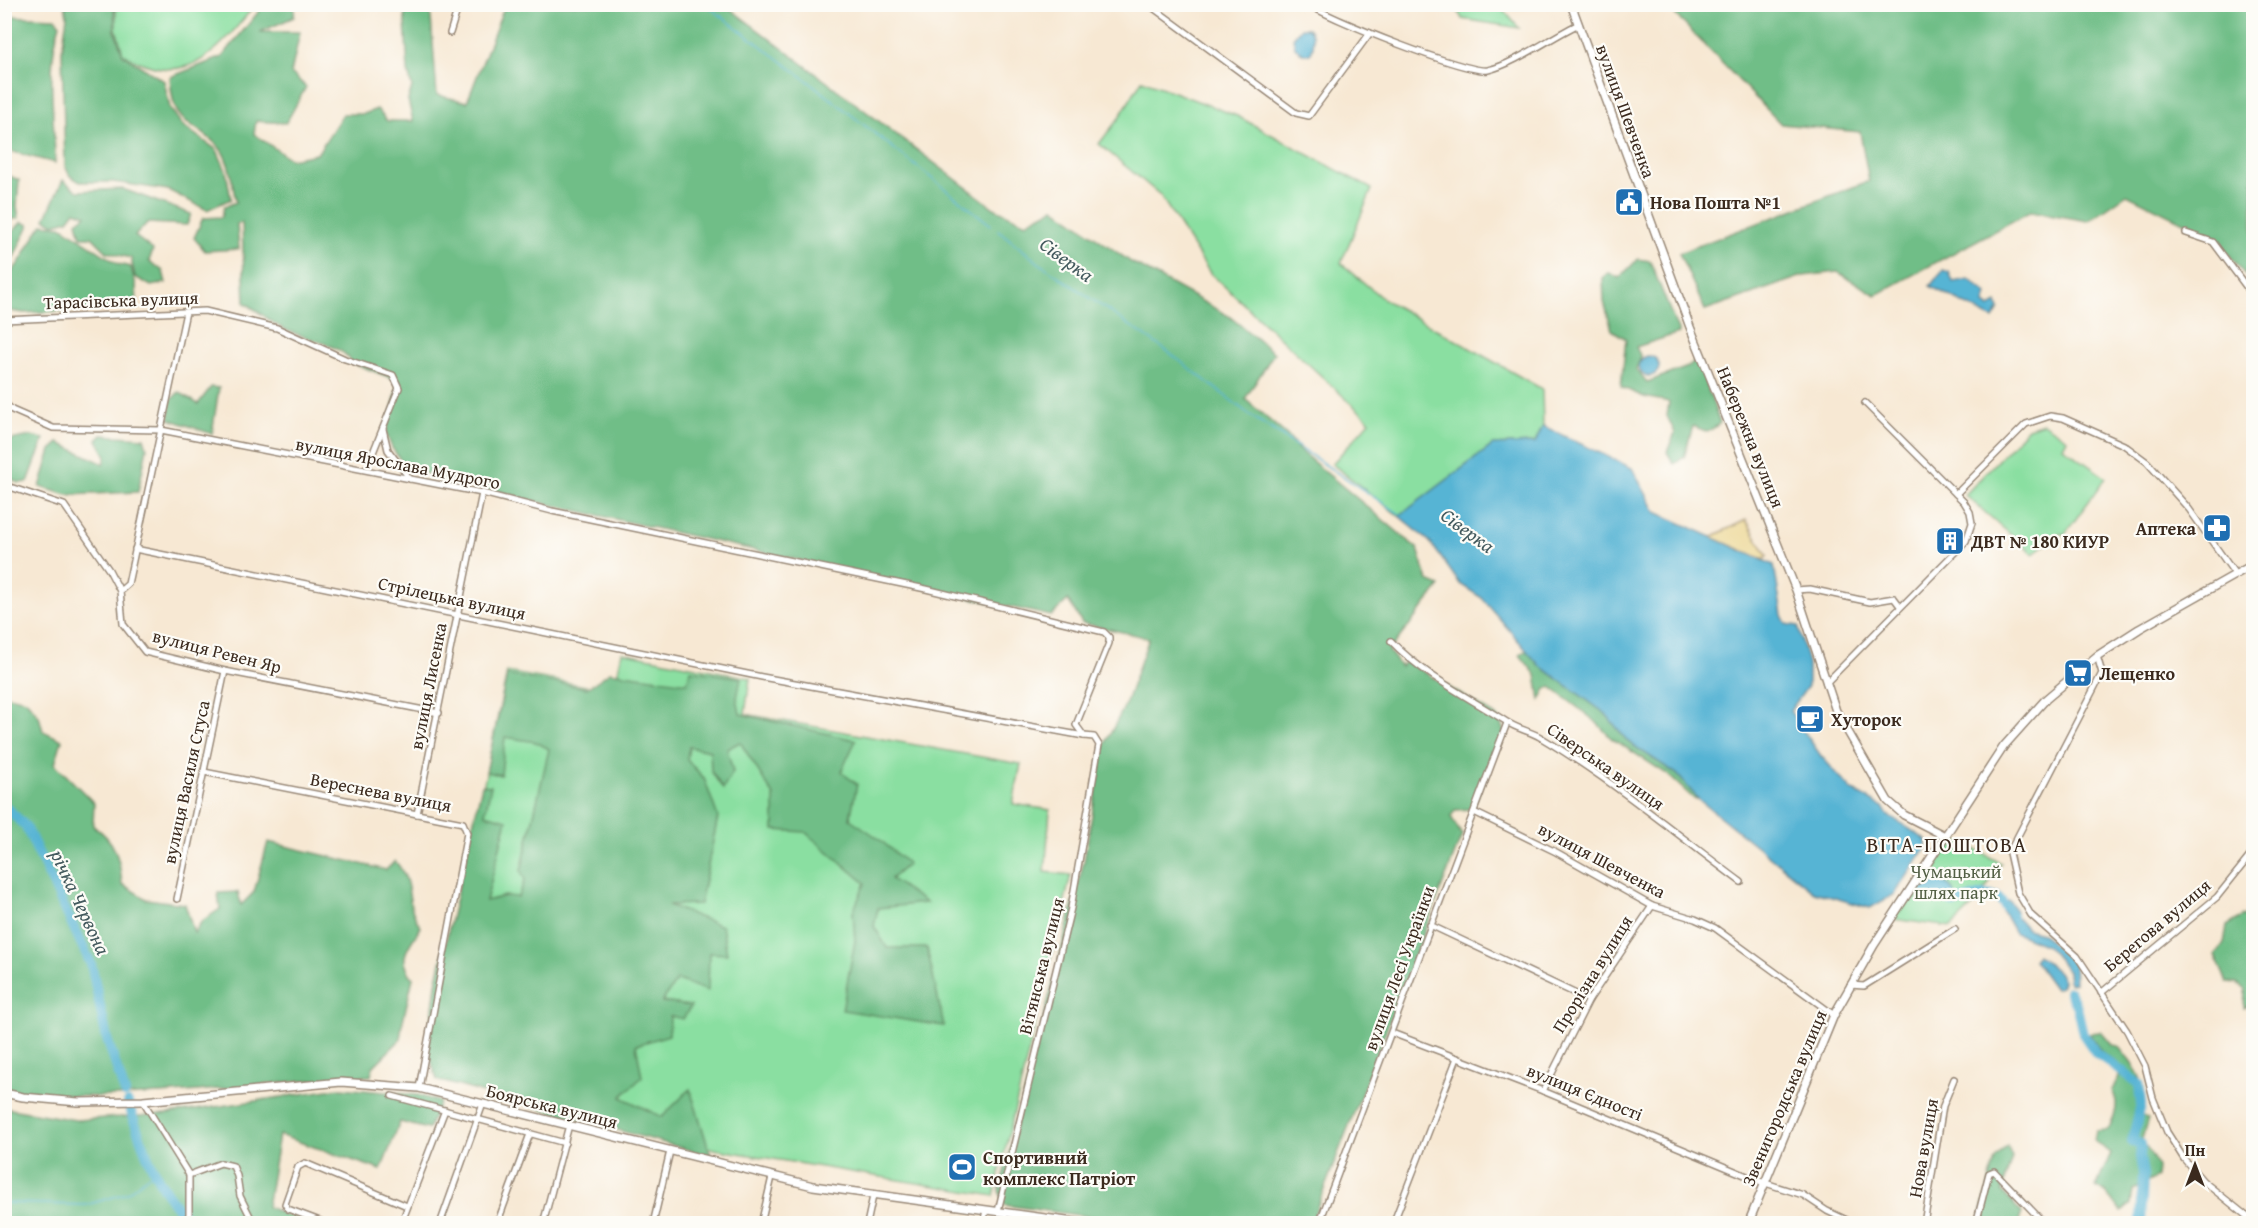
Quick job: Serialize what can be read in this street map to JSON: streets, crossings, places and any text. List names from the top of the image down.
{
  "streets": {
    "street": [
      "вулиця Шевченка",
      "Тарасівська вулиця",
      "Набережна вулиця",
      "вулиця Ярослава Мудрого",
      "Стрілецька вулиця",
      "вулиця Ревен Яр",
      "вулиця Лисенка",
      "Сіверська вулиця",
      "вулиця Василя Стуса",
      "Вереснева вулиця",
      "Берегова вулиця",
      "Вітянська вулиця",
      "вулиця Лесі Українки",
      "Прорізна вулиця",
      "вулиця Єдності",
      "Звенигородська вулиця",
      "Боярська вулиця",
      "Нова вулиця"
    ]
  },
  "crossings": [
    ["вулиця Шевченка", "Набережна вулиця"],
    ["вулиця Шевченка", "вулиця Лесі Українки"],
    ["вулиця Шевченка", "Прорізна вулиця"],
    ["вулиця Шевченка", "Звенигородська вулиця"],
    ["Набережна вулиця", "Звенигородська вулиця"],
    ["вулиця Ярослава Мудрого", "Стрілецька вулиця"],
    ["вулиця Ярослава Мудрого", "вулиця Лисенка"],
    ["вулиця Ярослава Мудрого", "Вітянська вулиця"],
    ["Стрілецька вулиця", "вулиця Лисенка"],
    ["Стрілецька вулиця", "Вітянська вулиця"],
    ["вулиця Ревен Яр", "вулиця Лисенка"],
    ["вулиця Ревен Яр", "вулиця Василя Стуса"],
    ["вулиця Лисенка", "Вереснева вулиця"],
    ["Сіверська вулиця", "вулиця Лесі Українки"],
    ["вулиця Василя Стуса", "Вереснева вулиця"],
    ["Вереснева вулиця", "Боярська вулиця"],
    ["Вітянська вулиця", "Боярська вулиця"],
    ["вулиця Лесі Українки", "вулиця Єдності"],
    ["Прорізна вулиця", "вулиця Єдності"],
    ["вулиця Єдності", "Звенигородська вулиця"]
  ],
  "districts": ["ВІТА-ПОШТОВА"],
  "water": ["Сіверка", "річка Червона"],
  "parks": ["Чумацький шлях парк"],
  "places": {
    "public building": ["Нова Пошта №1"],
    "pharmacy": ["Аптека"],
    "building": ["ДВТ № 180 КИУР"],
    "supermarket": ["Лещенко"],
    "cafe": ["Хуторок"],
    "sports": ["Спортивний комплекс Патріот"]
  },
  "north": "top"
}
